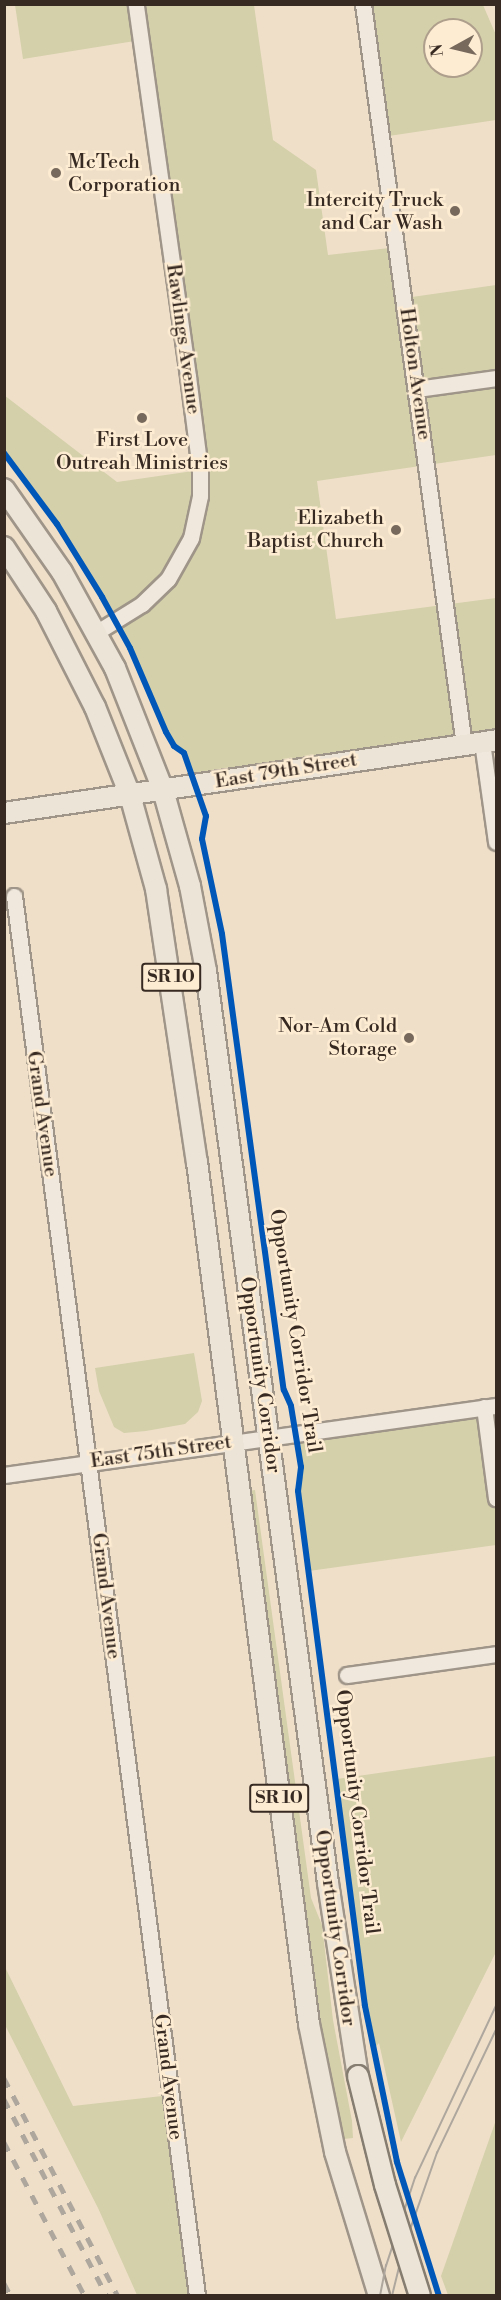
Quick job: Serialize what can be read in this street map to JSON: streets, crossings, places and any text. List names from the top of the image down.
{
  "streets": {
    "main road": ["East 79th Street", "SR 10", "Opportunity Corridor"],
    "street": [
      "Rawlings Avenue",
      "Holton Avenue",
      "Grand Avenue",
      "East 75th Street"
    ],
    "cycle path": ["Opportunity Corridor Trail"]
  },
  "crossings": [
    ["Rawlings Avenue", "Opportunity Corridor"],
    ["Holton Avenue", "East 79th Street"],
    ["East 79th Street", "Opportunity Corridor"],
    ["Grand Avenue", "East 75th Street"],
    ["Opportunity Corridor", "East 75th Street"]
  ],
  "places": [
    "McTech Corporation",
    "Intercity Truck and Car Wash",
    "First Love Outreah Ministries",
    "Elizabeth Baptist Church",
    "Nor-Am Cold Storage"
  ],
  "north": "left"
}
